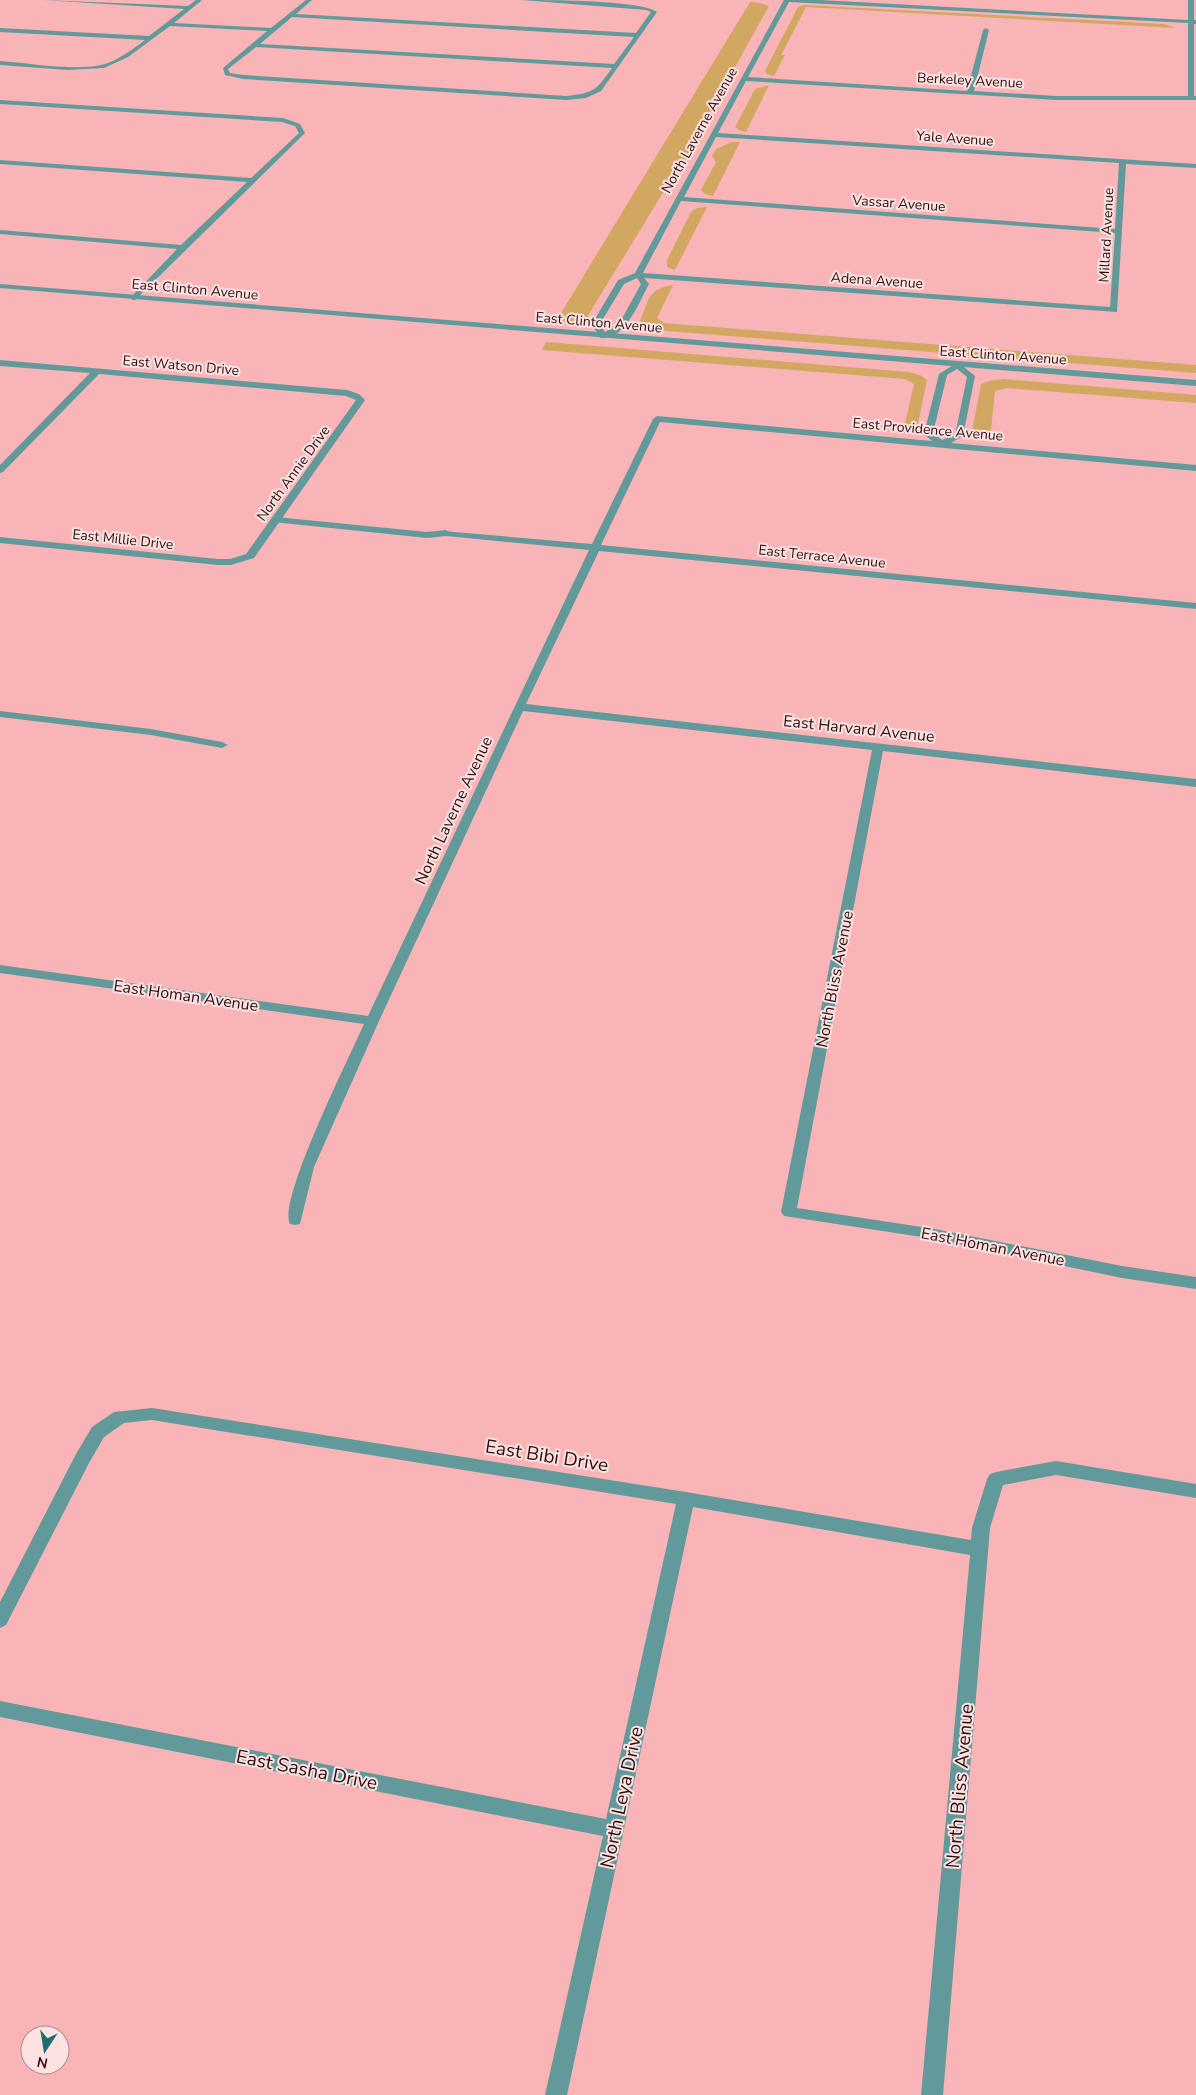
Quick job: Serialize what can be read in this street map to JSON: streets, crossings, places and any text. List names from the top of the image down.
{
  "streets": {
    "street": [
      "Berkeley Avenue",
      "North Laverne Avenue",
      "Yale Avenue",
      "Vassar Avenue",
      "Millard Avenue",
      "Adena Avenue",
      "East Clinton Avenue",
      "East Watson Drive",
      "East Providence Avenue",
      "North Annie Drive",
      "East Millie Drive",
      "East Terrace Avenue",
      "East Harvard Avenue",
      "North Bliss Avenue",
      "East Homan Avenue",
      "East Bibi Drive",
      "East Sasha Drive",
      "North Leya Drive"
    ]
  },
  "crossings": [
    ["Berkeley Avenue", "North Laverne Avenue"],
    ["North Laverne Avenue", "Yale Avenue"],
    ["North Laverne Avenue", "Vassar Avenue"],
    ["North Laverne Avenue", "Adena Avenue"],
    ["North Laverne Avenue", "East Providence Avenue"],
    ["North Laverne Avenue", "East Terrace Avenue"],
    ["North Laverne Avenue", "East Harvard Avenue"],
    ["North Laverne Avenue", "East Homan Avenue"],
    ["Yale Avenue", "Millard Avenue"],
    ["Vassar Avenue", "Millard Avenue"],
    ["Millard Avenue", "Adena Avenue"],
    ["East Watson Drive", "North Annie Drive"],
    ["North Annie Drive", "East Millie Drive"],
    ["North Annie Drive", "East Terrace Avenue"],
    ["East Harvard Avenue", "North Bliss Avenue"],
    ["North Bliss Avenue", "East Homan Avenue"],
    ["North Bliss Avenue", "East Bibi Drive"],
    ["East Bibi Drive", "North Leya Drive"],
    ["East Sasha Drive", "North Leya Drive"]
  ],
  "north": "bottom"
}
